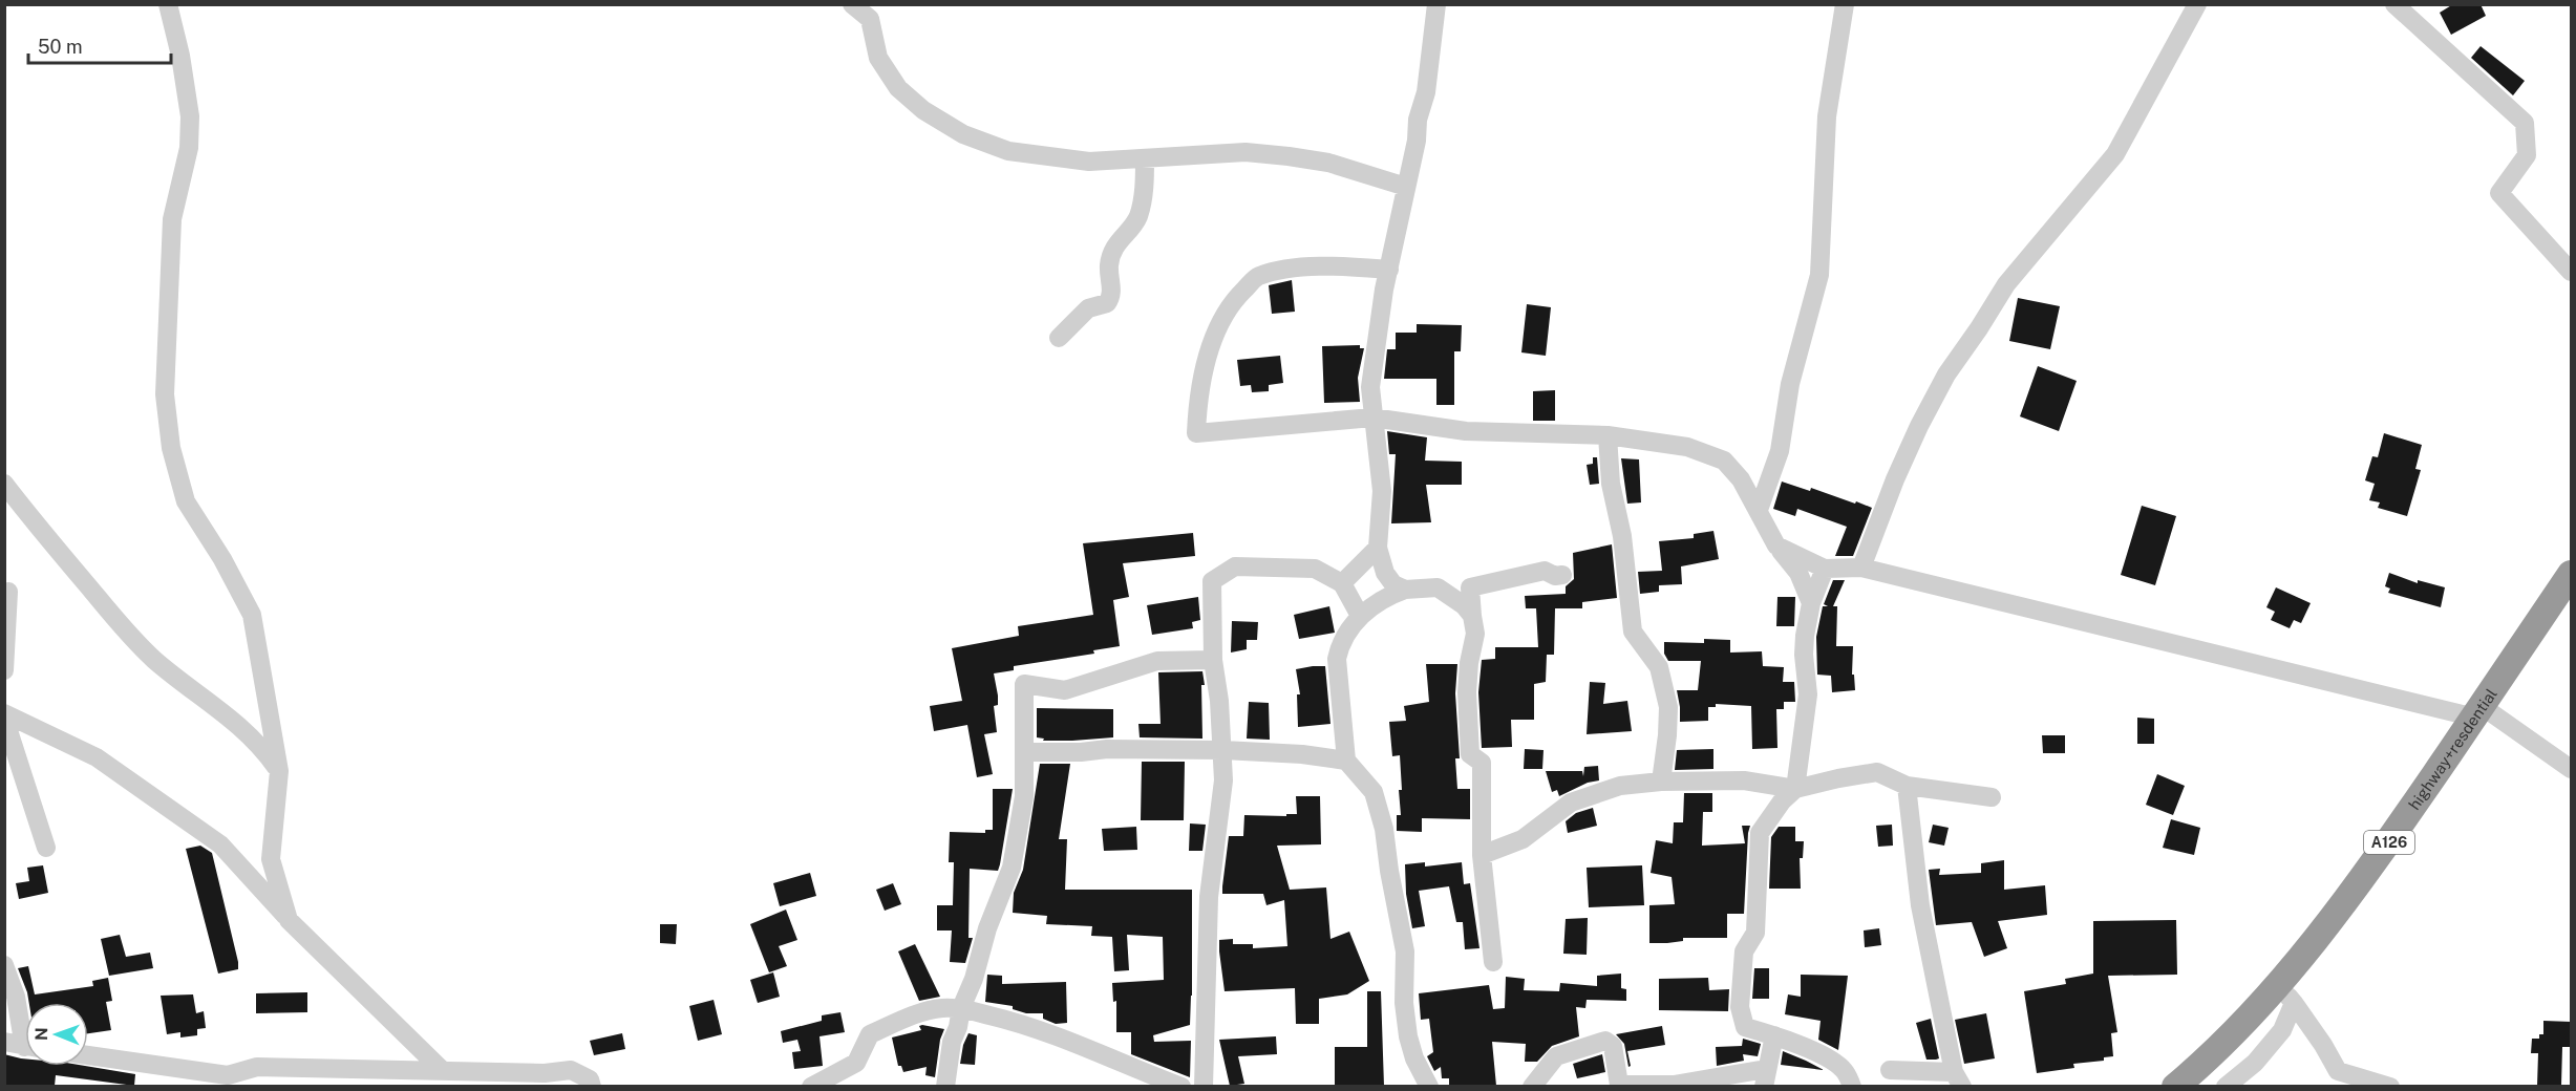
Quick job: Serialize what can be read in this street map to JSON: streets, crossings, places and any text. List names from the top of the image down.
{
  "streets": {
    "highway": ["highway+resdential", "A126"]
  },
  "scale_bar": "50 m",
  "north": "left"
}
